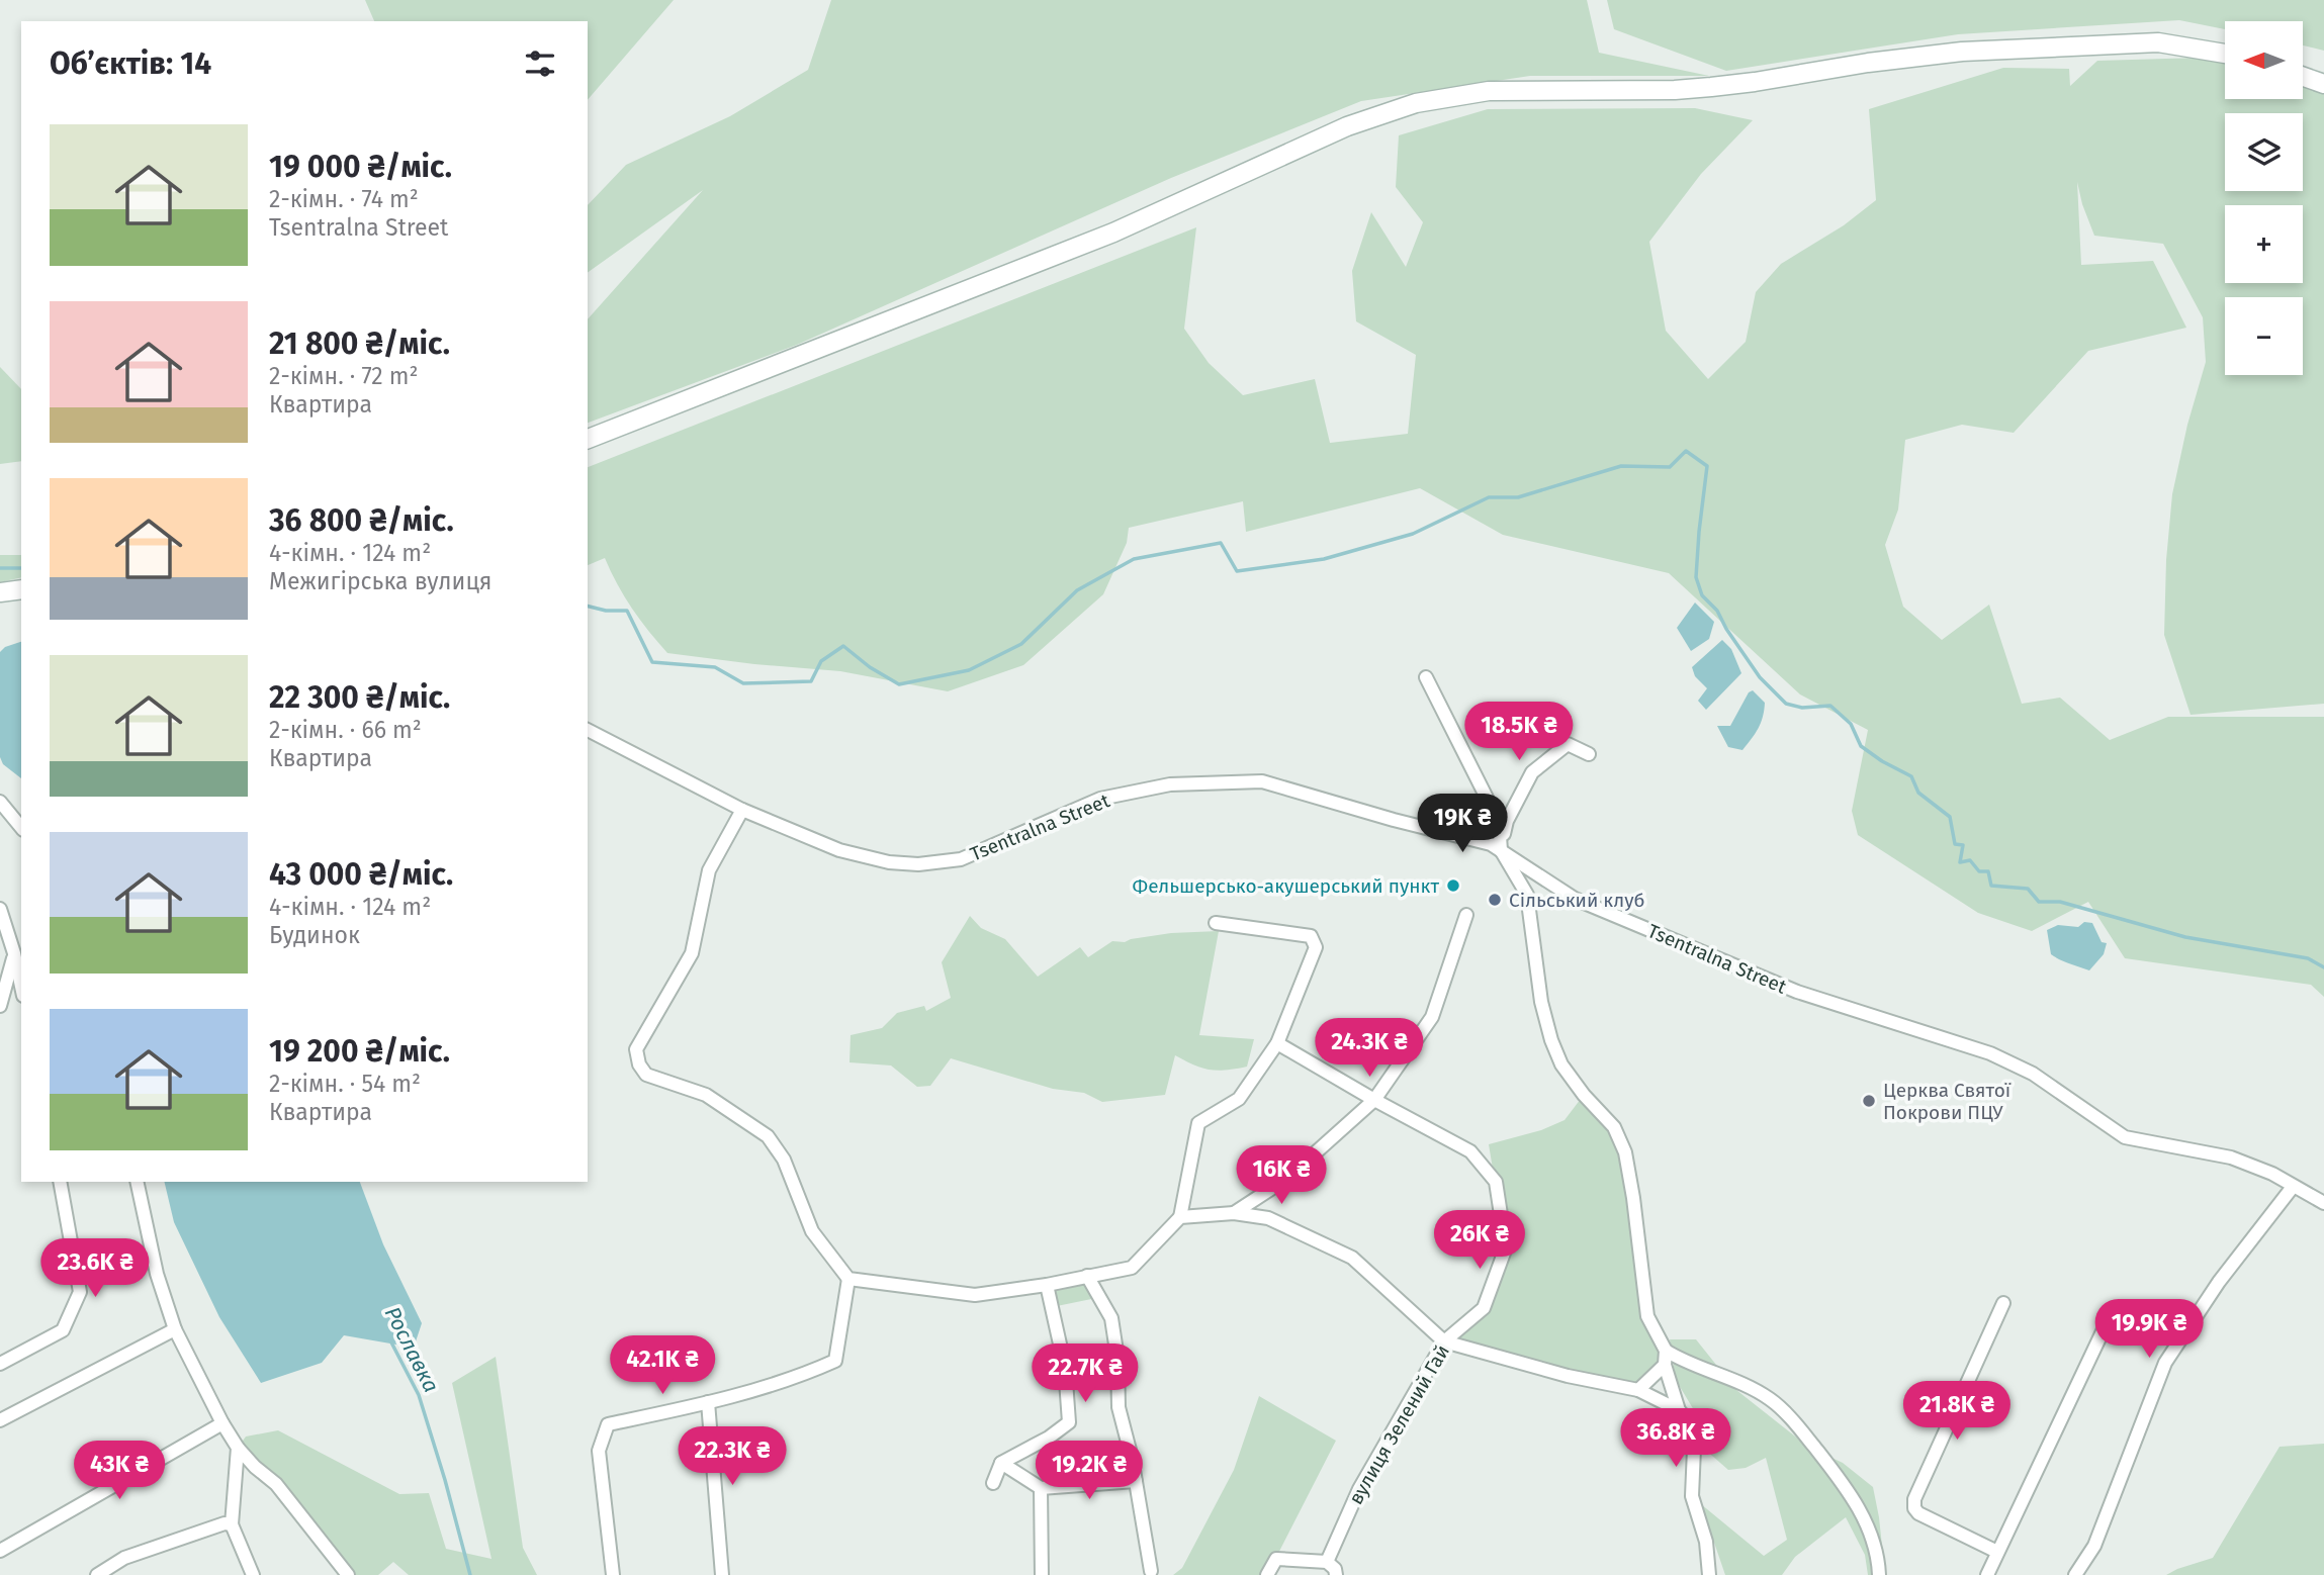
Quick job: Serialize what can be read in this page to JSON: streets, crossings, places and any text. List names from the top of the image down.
{
  "streets": {
    "street": ["Tsentralna Street", "вулиця Зелений Гай"]
  },
  "water": ["Рославка"],
  "places": ["Фельшерсько-акушерський пункт", "Сільський клуб", "Церква Святої Покрови ПЦУ"],
  "north": "left",
  "page": {
    "map_buttons": ["+", "−"],
    "heading": "Об’єктів: 14",
    "list": [
      {
        "name": "19 000 ₴/міс.",
        "note": "2-кімн. · 74 m² · Tsentralna Street"
      },
      {
        "name": "21 800 ₴/міс.",
        "note": "2-кімн. · 72 m² · Квартира"
      },
      {
        "name": "36 800 ₴/міс.",
        "note": "4-кімн. · 124 m² · Межигірська вулиця"
      },
      {
        "name": "22 300 ₴/міс.",
        "note": "2-кімн. · 66 m² · Квартира"
      },
      {
        "name": "43 000 ₴/міс.",
        "note": "4-кімн. · 124 m² · Будинок"
      },
      {
        "name": "19 200 ₴/міс.",
        "note": "2-кімн. · 54 m² · Квартира"
      }
    ],
    "price": [
      "18.5K ₴",
      "19K ₴",
      "24.3K ₴",
      "16K ₴",
      "26K ₴",
      "23.6K ₴",
      "19.9K ₴",
      "42.1K ₴",
      "22.7K ₴",
      "21.8K ₴",
      "36.8K ₴",
      "22.3K ₴",
      "43K ₴",
      "19.2K ₴"
    ]
  }
}
